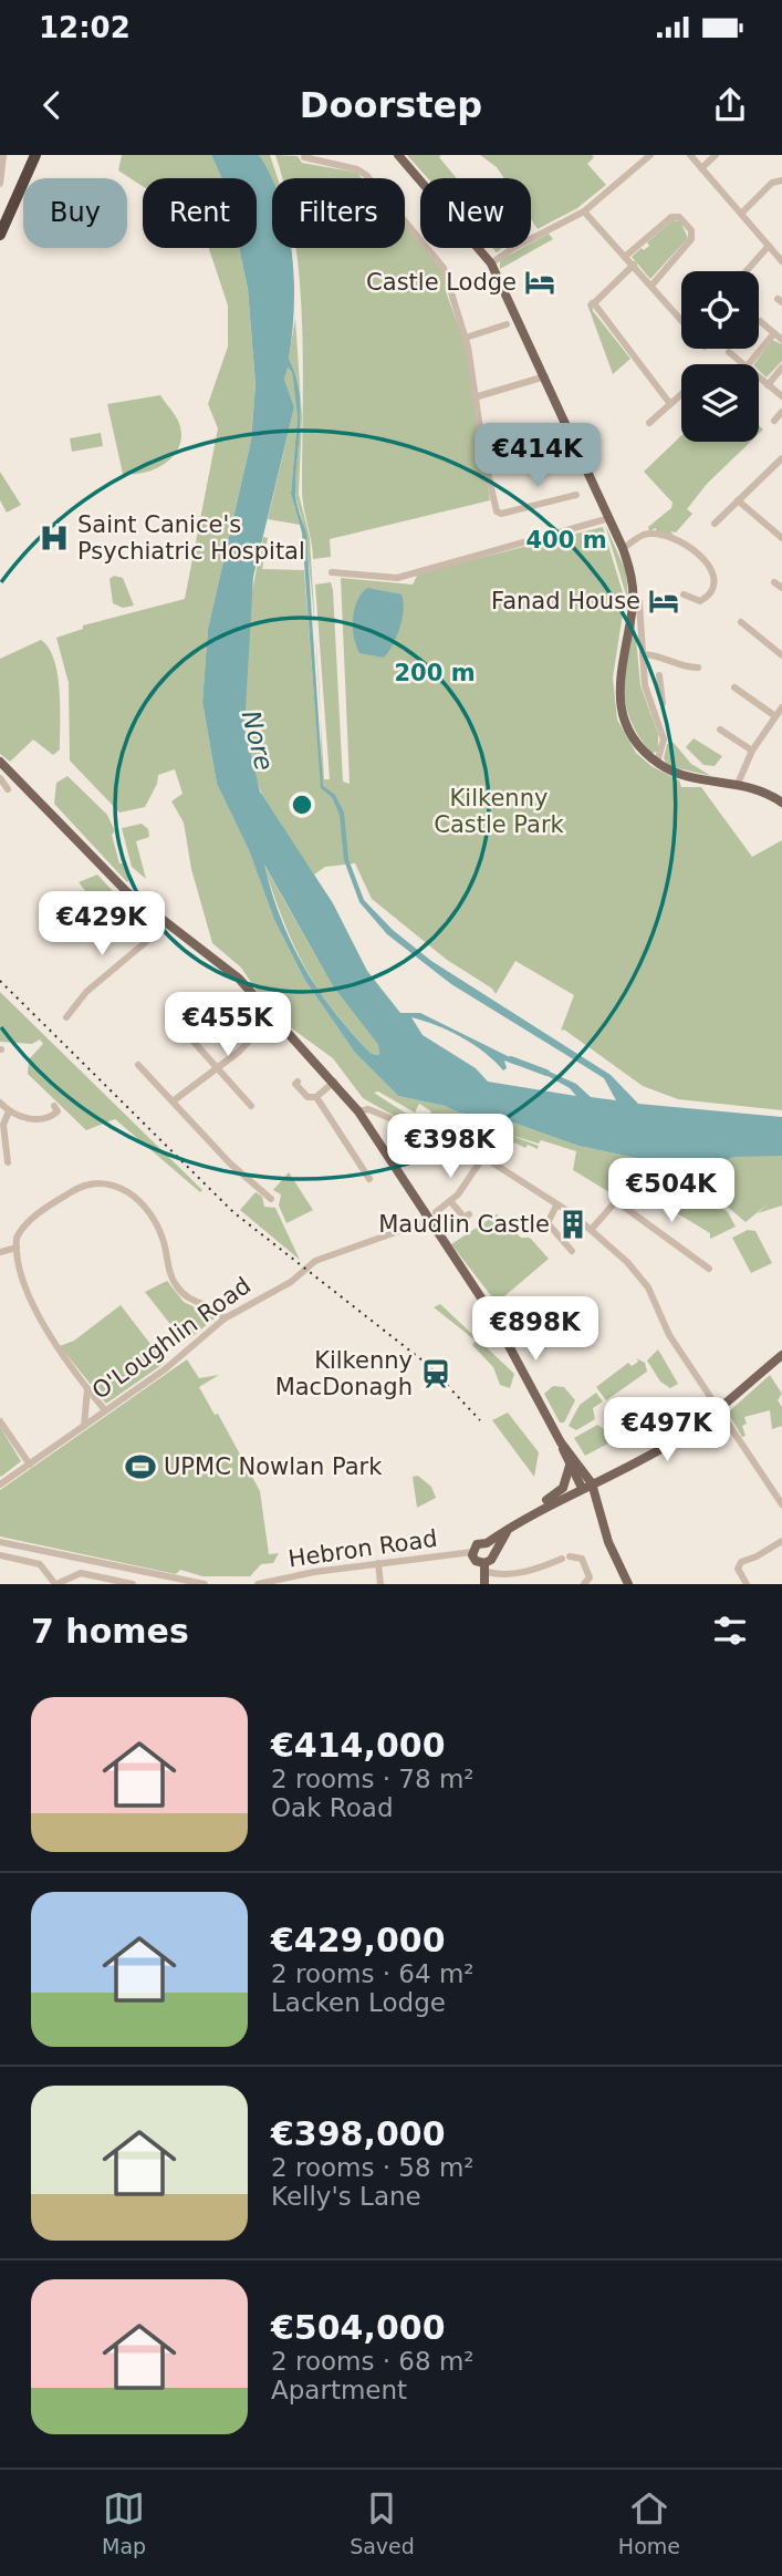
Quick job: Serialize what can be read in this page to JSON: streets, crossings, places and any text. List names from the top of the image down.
{
  "streets": {
    "street": ["O'Loughlin Road", "Hebron Road"]
  },
  "water": ["Nore"],
  "parks": ["Kilkenny Castle Park"],
  "places": {
    "hotel": ["Castle Lodge", "Fanad House"],
    "hospital": ["Saint Canice's Psychiatric Hospital"],
    "building": ["Maudlin Castle"],
    "station": ["Kilkenny MacDonagh"],
    "sports": ["UPMC Nowlan Park"]
  },
  "page": {
    "status": "12:02",
    "header": "Doorstep",
    "chip": [
      "Buy",
      "Rent",
      "Filters",
      "New"
    ],
    "price": [
      "€414K",
      "€429K",
      "€455K",
      "€398K",
      "€504K",
      "€898K",
      "€497K"
    ],
    "heading": "7 homes",
    "list": [
      {
        "name": "€414,000",
        "note": "2 rooms · 78 m² · Oak Road"
      },
      {
        "name": "€429,000",
        "note": "2 rooms · 64 m² · Lacken Lodge"
      },
      {
        "name": "€398,000",
        "note": "2 rooms · 58 m² · Kelly's Lane"
      },
      {
        "name": "€504,000",
        "note": "2 rooms · 68 m² · Apartment"
      }
    ],
    "tabs": ["Map", "Saved", "Home"]
  },
  "rings": ["400 m", "200 m"]
}
